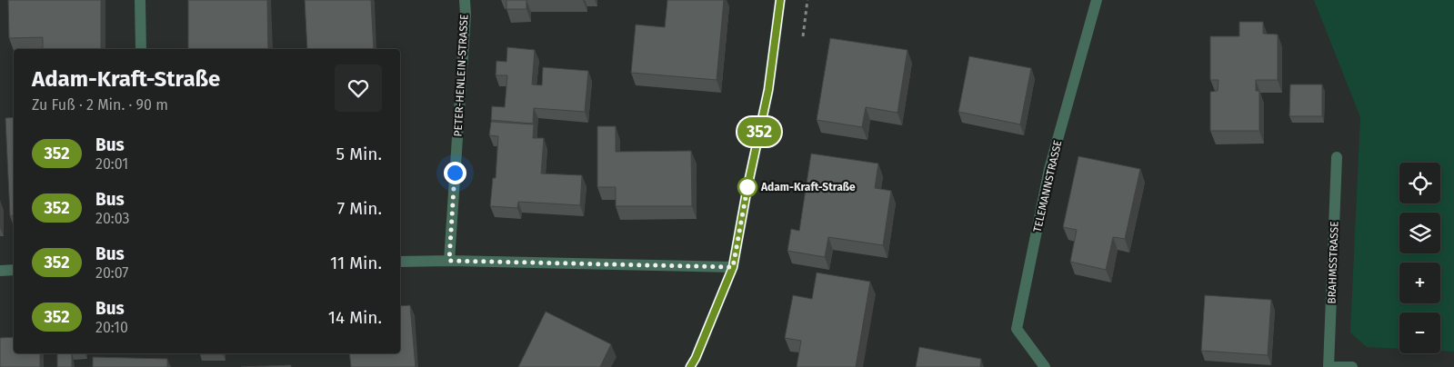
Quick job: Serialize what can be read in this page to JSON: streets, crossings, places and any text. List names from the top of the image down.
{
  "streets": {
    "street": ["PETER-HENLEIN-STRASSE", "TELEMANNSTRASSE", "BRAHMSSTRASSE"]
  },
  "places": ["Adam-Kraft-Straße"],
  "lines": ["bus line 352"],
  "page": {
    "on_map": "352",
    "heading": ["Adam-Kraft-Straße", "Zu Fuß · 2 Min. · 90 m"],
    "list": [
      {
        "mark": "352",
        "name": "Bus",
        "note": "20:01",
        "value": "5 Min."
      },
      {
        "mark": "352",
        "name": "Bus",
        "note": "20:03",
        "value": "7 Min."
      },
      {
        "mark": "352",
        "name": "Bus",
        "note": "20:07",
        "value": "11 Min."
      },
      {
        "mark": "352",
        "name": "Bus",
        "note": "20:10",
        "value": "14 Min."
      }
    ],
    "map_buttons": ["+", "−"]
  }
}
